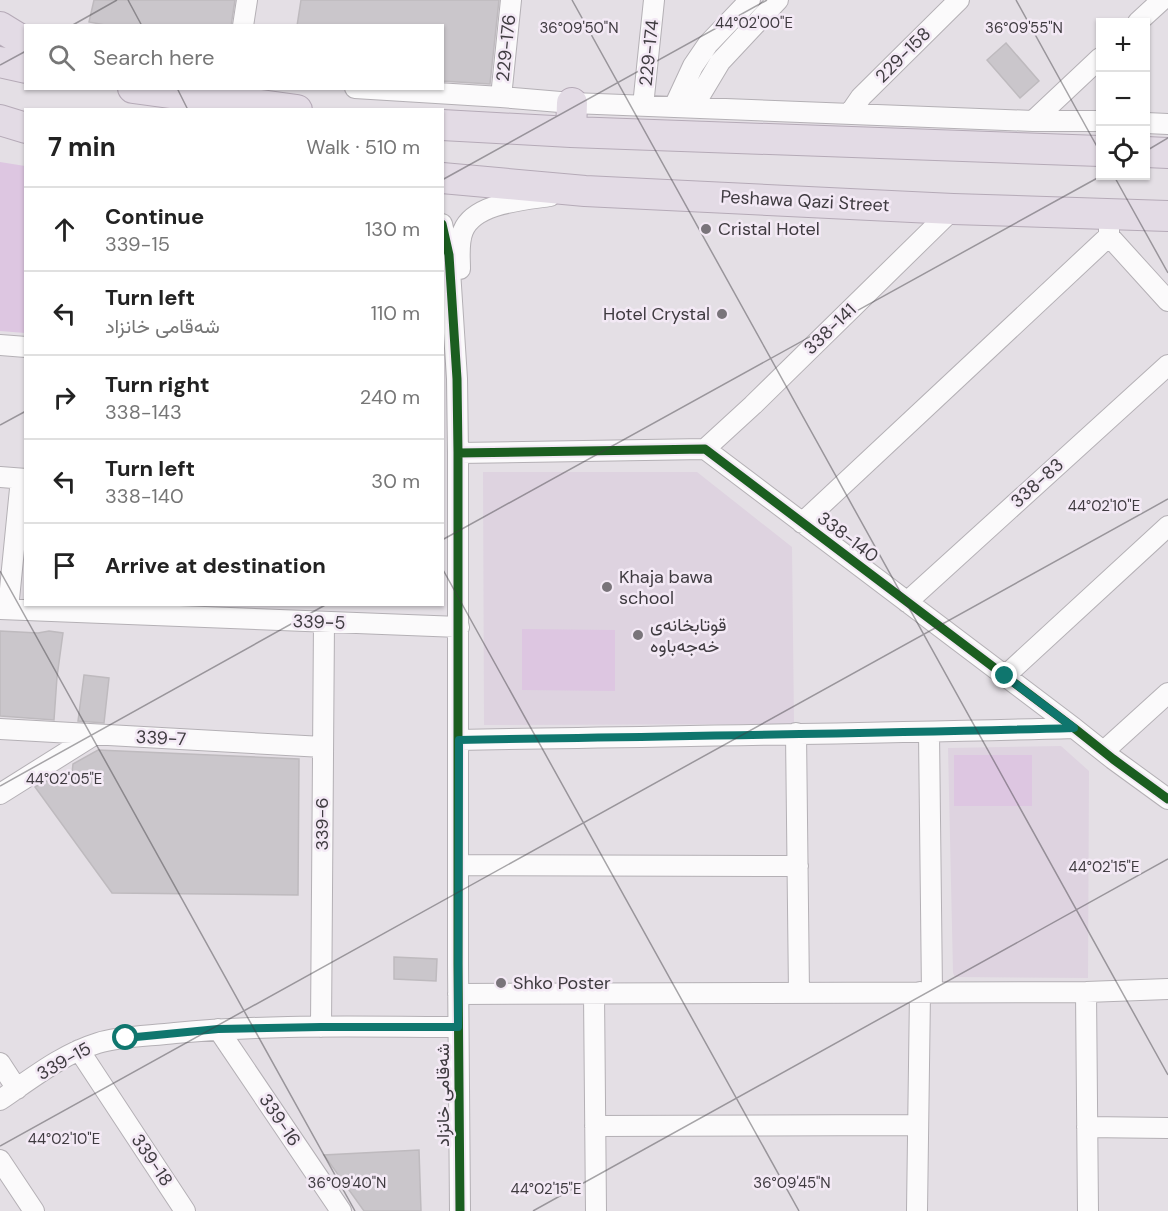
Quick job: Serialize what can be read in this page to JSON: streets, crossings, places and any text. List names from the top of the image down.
{
  "streets": {
    "highway": ["Peshawa Qazi Street"],
    "street": [
      "229-176",
      "229-174",
      "229-158",
      "338-141",
      "338-83",
      "338-140",
      "339-5",
      "339-7",
      "339-6",
      "339-15",
      "شەقامی خانزاد",
      "339-16",
      "339-18"
    ]
  },
  "crossings": [
    ["Peshawa Qazi Street", "338-141"],
    ["Peshawa Qazi Street", "شەقامی خانزاد"],
    ["338-141", "338-140"],
    ["338-83", "338-140"],
    ["339-5", "339-6"],
    ["339-5", "شەقامی خانزاد"],
    ["339-7", "339-6"],
    ["339-6", "339-15"],
    ["339-15", "شەقامی خانزاد"],
    ["339-15", "339-16"],
    ["339-15", "339-18"]
  ],
  "places": [
    "Cristal Hotel",
    "Hotel Crystal",
    "Khaja bawa school",
    "قوتابخانەی خەجەباوە",
    "Shko Poster"
  ],
  "page": {
    "map_buttons": ["+", "−"],
    "search": "Search here",
    "heading": ["7 min", "Walk · 510 m"],
    "list": [
      ["Continue", "339-15", "130 m"],
      ["Turn left", "شەقامی خانزاد", "110 m"],
      ["Turn right", "338-143", "240 m"],
      ["Turn left", "338-140", "30 m"],
      "Arrive at destination"
    ]
  },
  "coordinates": [
    "44°02'00\"E",
    "36°09'50\"N",
    "36°09'55\"N",
    "44°02'10\"E",
    "44°02'05\"E",
    "44°02'15\"E",
    "36°09'40\"N",
    "36°09'45\"N"
  ]
}
